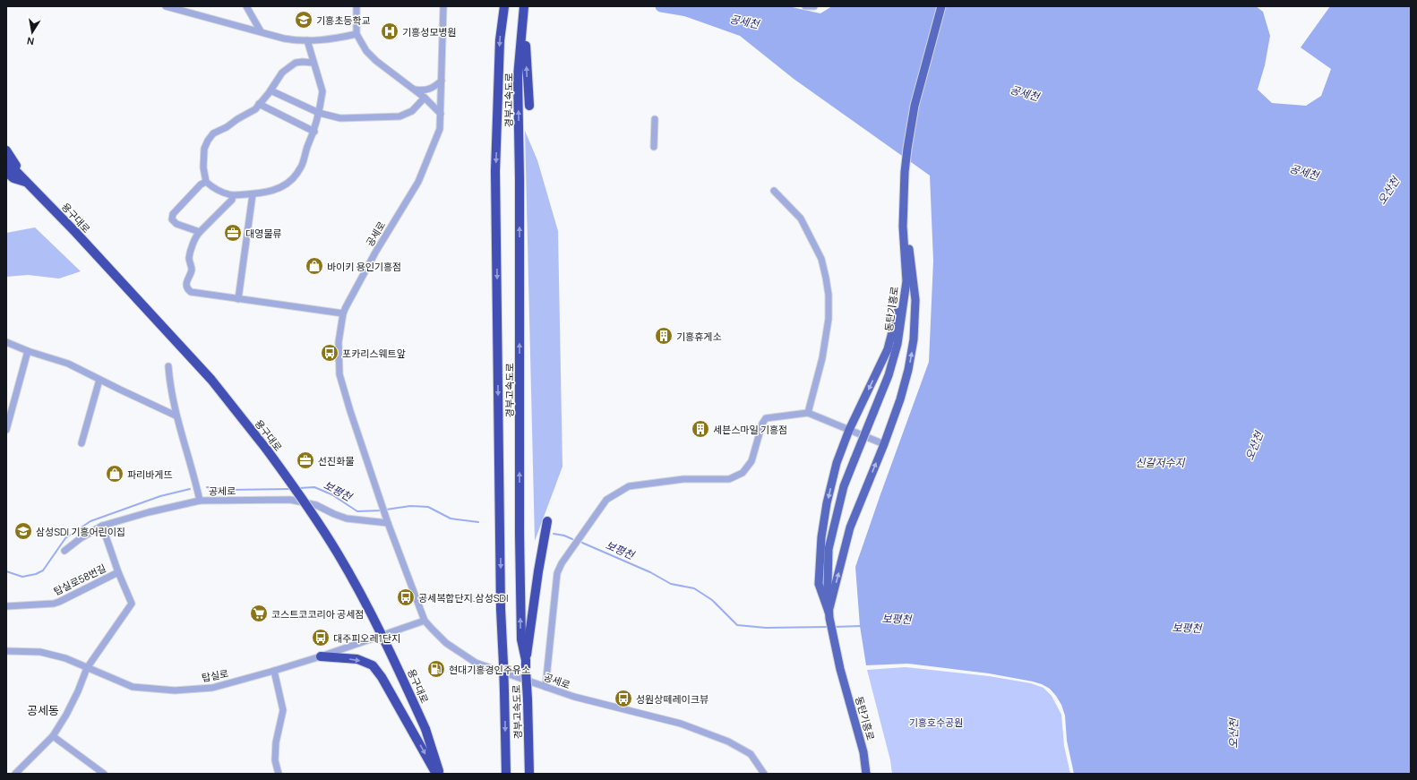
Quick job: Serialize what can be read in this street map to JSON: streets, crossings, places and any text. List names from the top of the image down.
{
  "streets": {
    "highway": ["경부고속도로", "용구대로"],
    "main road": ["동탄기흥로"],
    "street": ["공세로", "탑실로58번길", "탑실로"]
  },
  "crossings": [
    ["공세로", "탑실로"]
  ],
  "districts": ["공세동"],
  "water": [
    "공세천",
    "오산천",
    "신갈저수지",
    "보평천"
  ],
  "parks": ["기흥호수공원"],
  "places": {
    "school or university": ["기흥초등학교", "삼성SDI 기흥어린이집"],
    "hospital": ["기흥성모병원"],
    "office": ["대영물류", "선진화물"],
    "shop": ["바이키 용인기흥점", "파리바게뜨"],
    "building": ["기흥휴게소", "세븐스마일 기흥점"],
    "bus stop": [
      "포카리스웨트앞",
      "공세복합단지.삼성SDI",
      "대주피오레1단지",
      "성원상떼레이크뷰"
    ],
    "supermarket": ["코스트코코리아 공세점"],
    "fuel station": ["현대기흥경인주유소"]
  },
  "north": "bottom"
}
